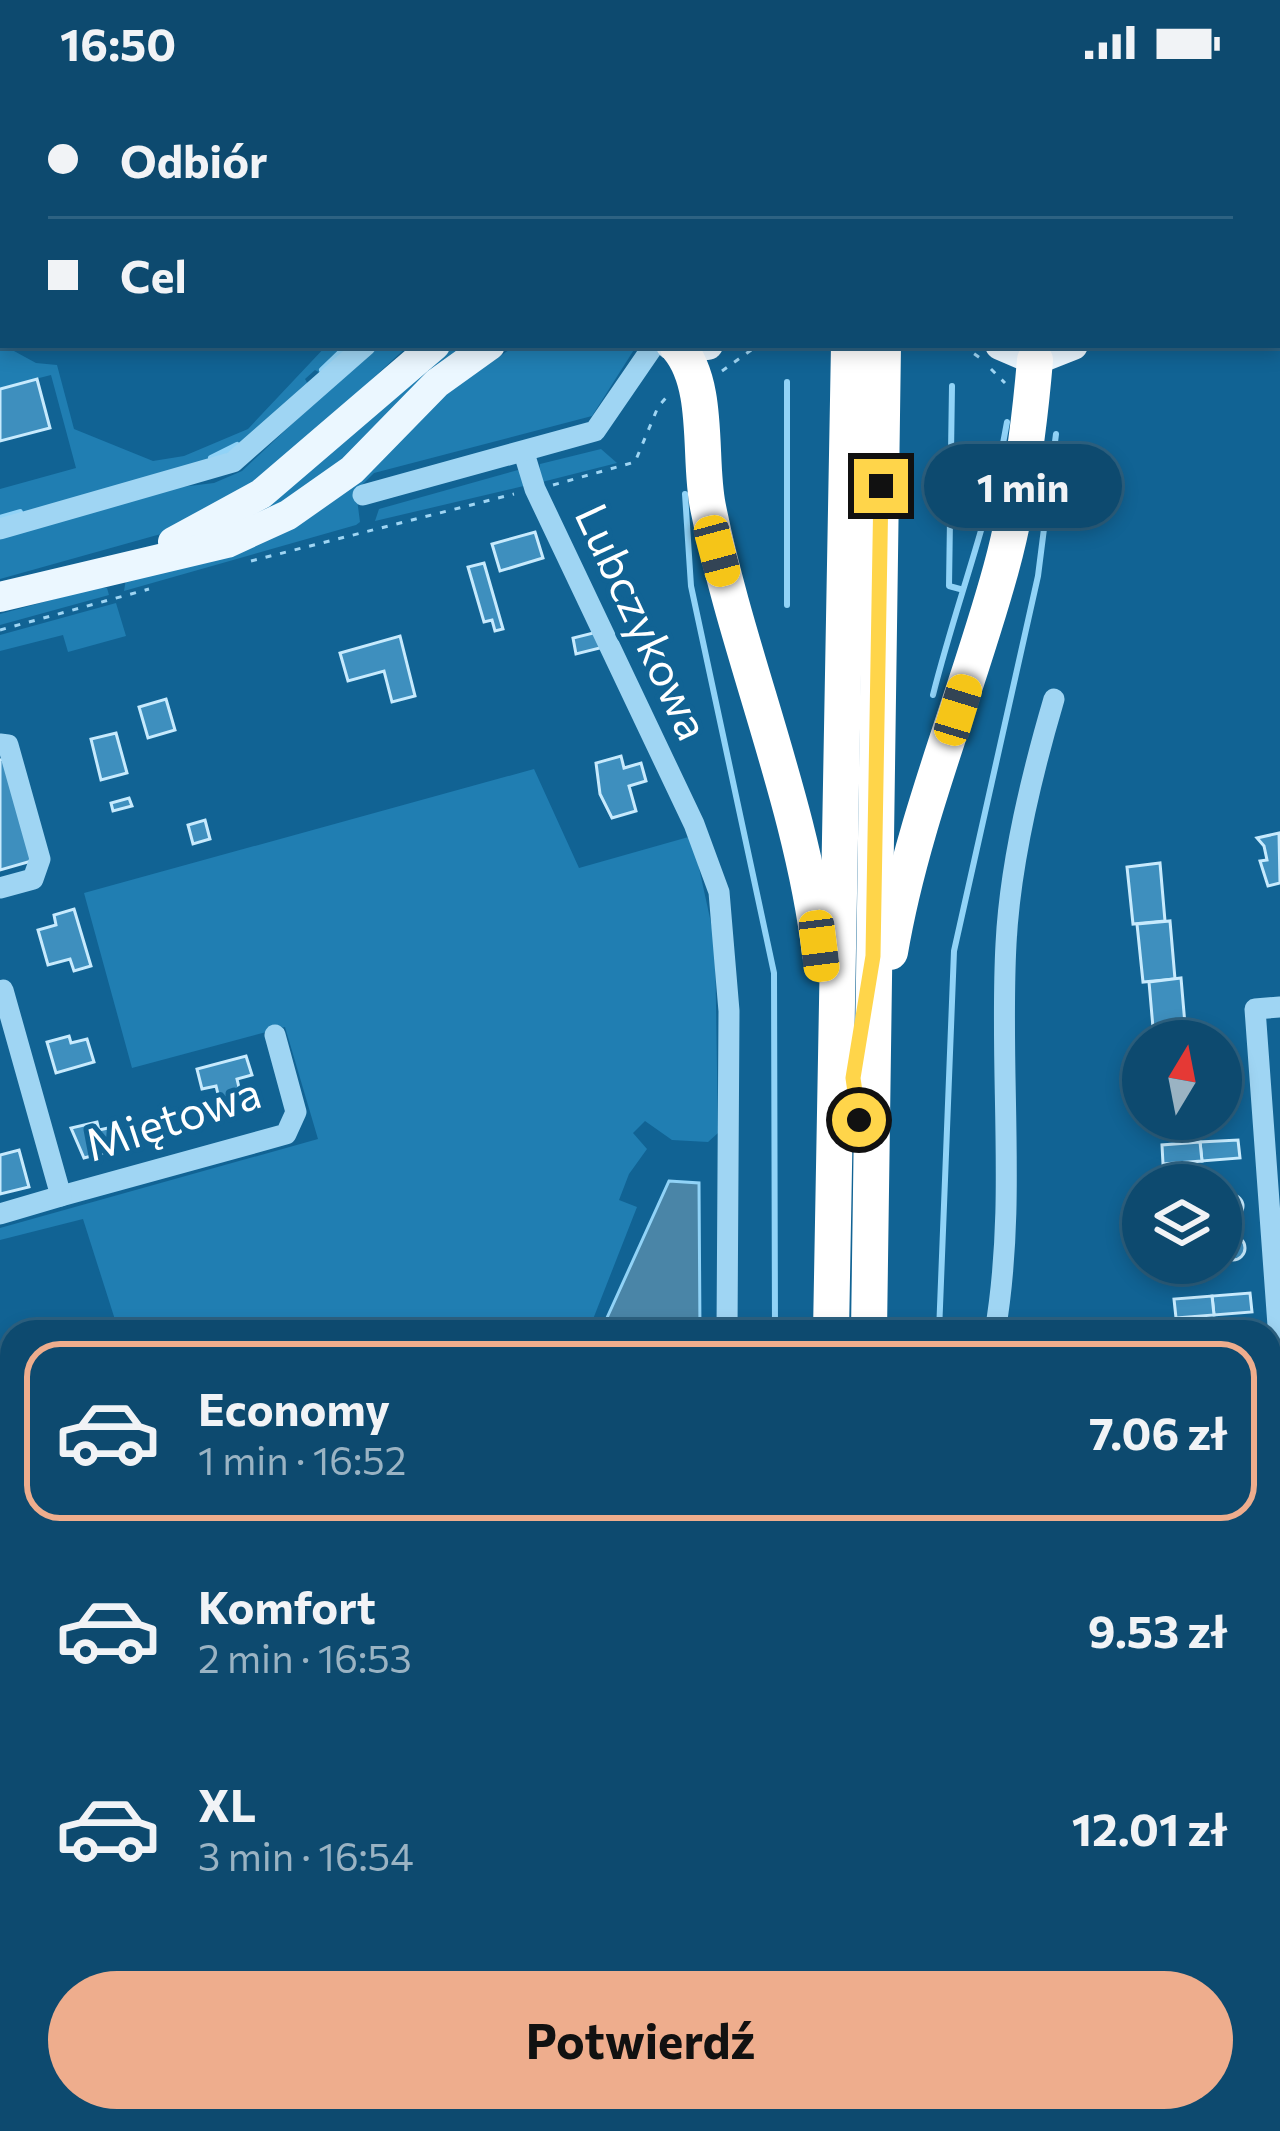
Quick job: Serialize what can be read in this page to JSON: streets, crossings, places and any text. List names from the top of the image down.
{
  "streets": {
    "street": ["Lubczykowa", "Miętowa"]
  },
  "north": "top",
  "page": {
    "status": "16:50",
    "banner": ["Odbiór", "Cel"],
    "bubble": "1 min",
    "list": [
      {
        "name": "Economy",
        "note": "1 min · 16:52",
        "value": "7.06 zł"
      },
      {
        "name": "Komfort",
        "note": "2 min · 16:53",
        "value": "9.53 zł"
      },
      {
        "name": "XL",
        "note": "3 min · 16:54",
        "value": "12.01 zł"
      }
    ],
    "buttons": "Potwierdź"
  }
}
